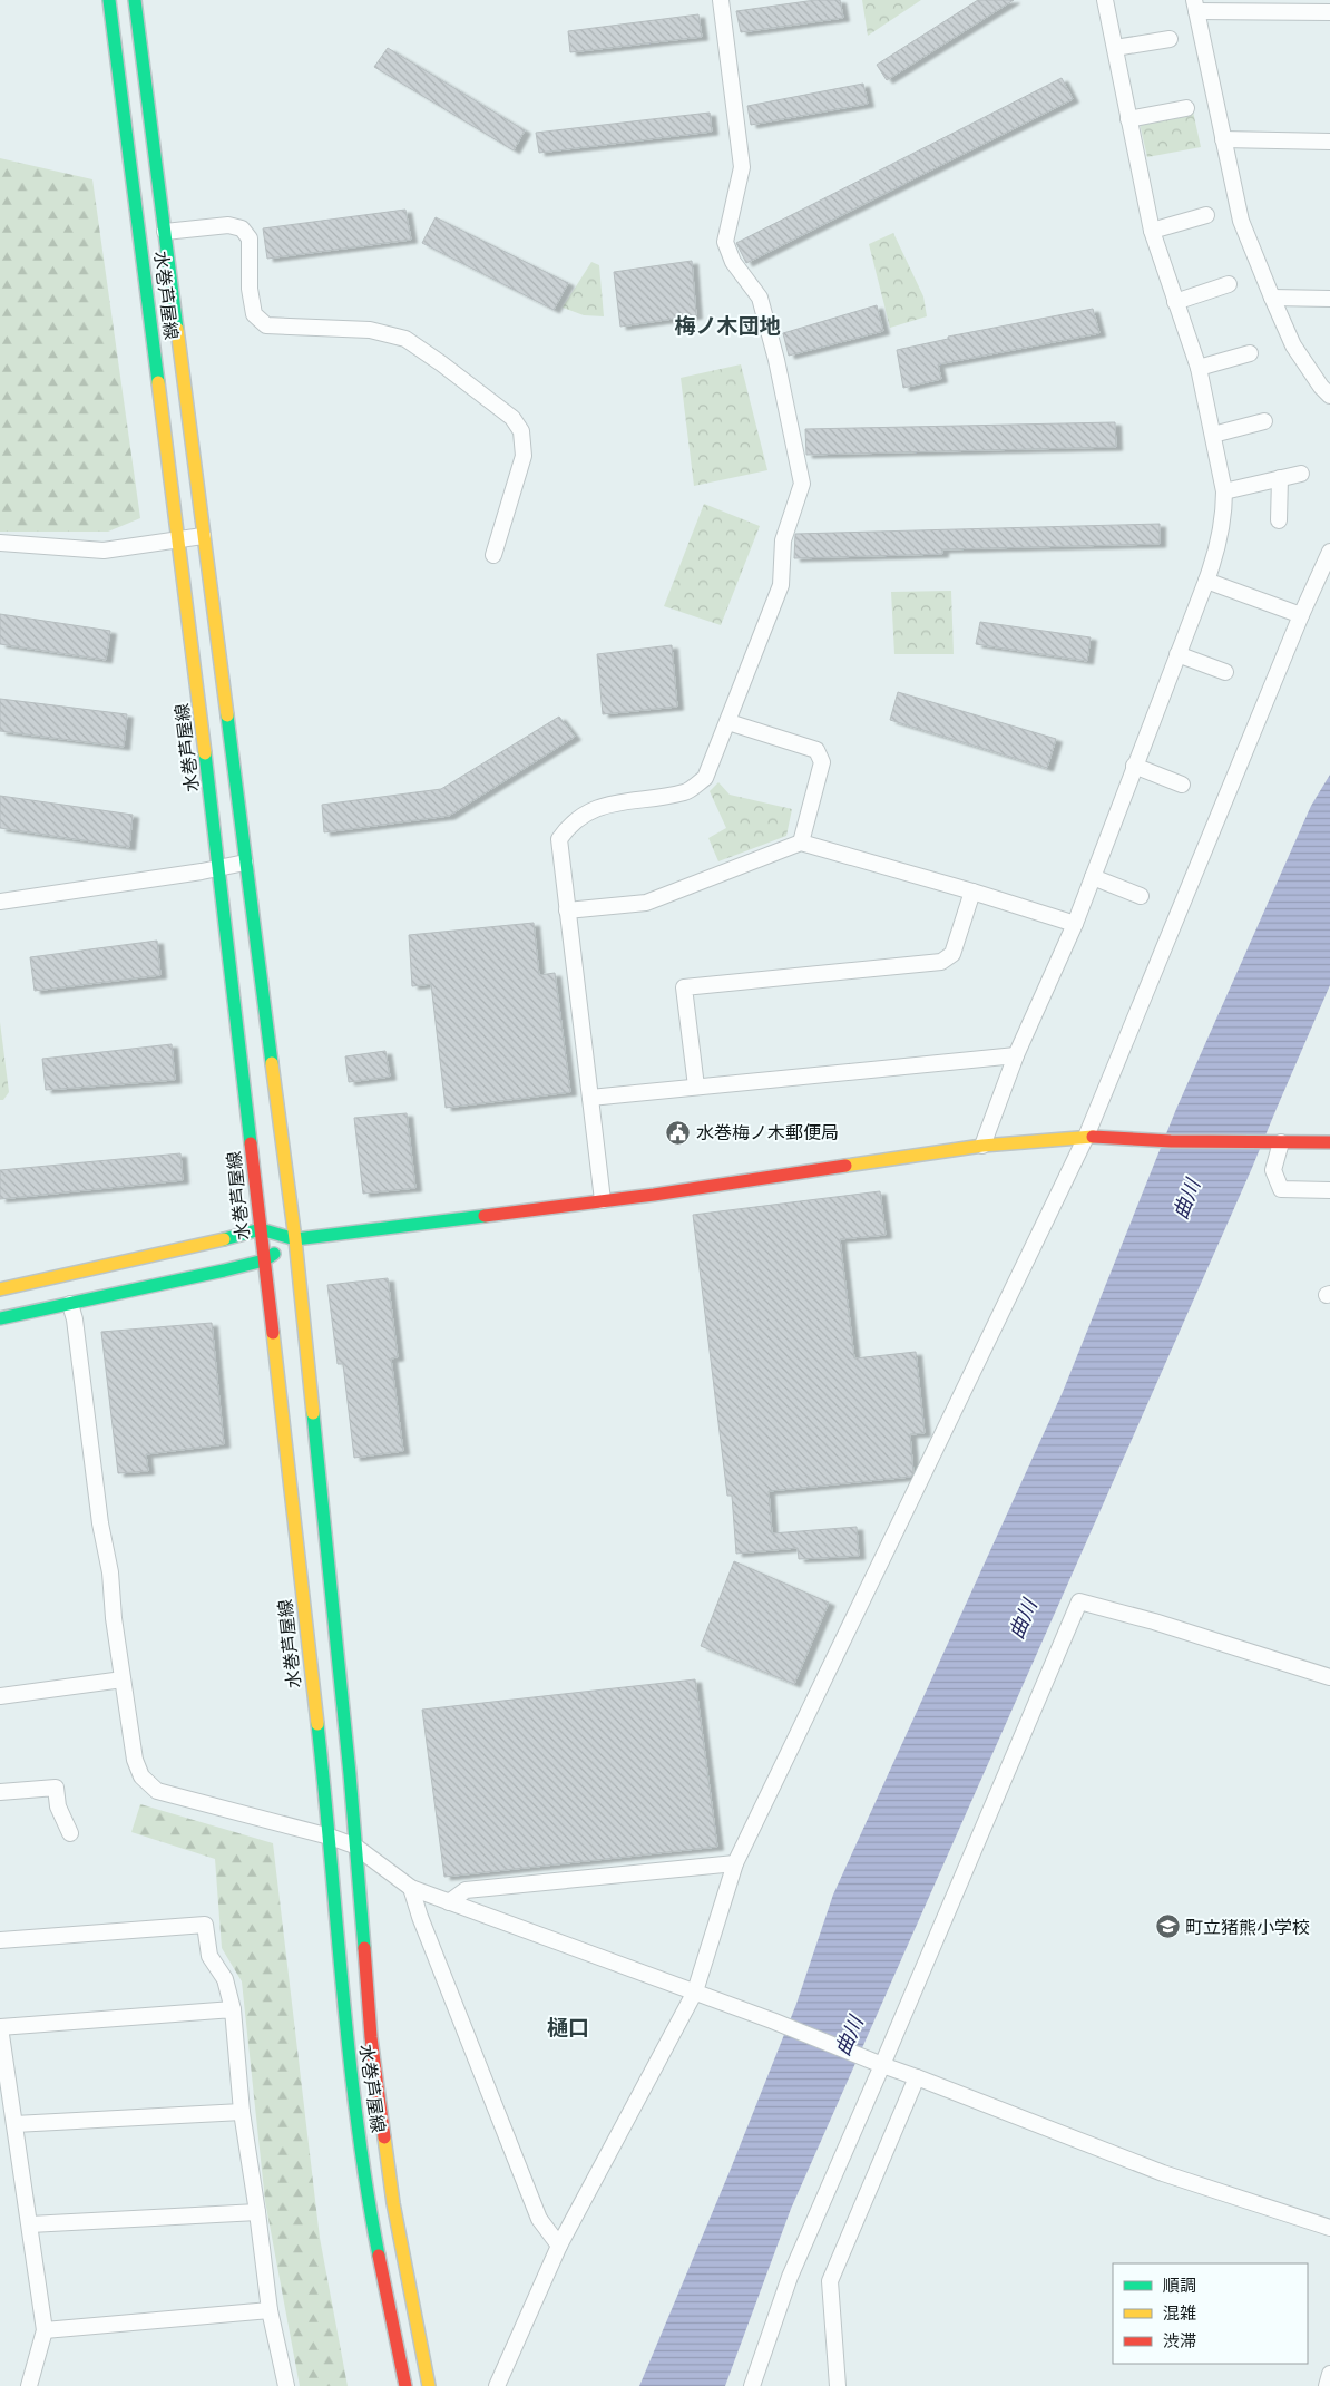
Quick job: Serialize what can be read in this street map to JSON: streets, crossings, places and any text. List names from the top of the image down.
{
  "streets": {
    "main road": ["水巻芦屋線"]
  },
  "districts": ["梅ノ木団地", "樋口"],
  "water": ["曲川"],
  "places": {
    "public building": ["水巻梅ノ木郵便局"],
    "school or university": ["町立猪熊小学校"]
  },
  "legend": ["順調", "混雑", "渋滞"]
}
